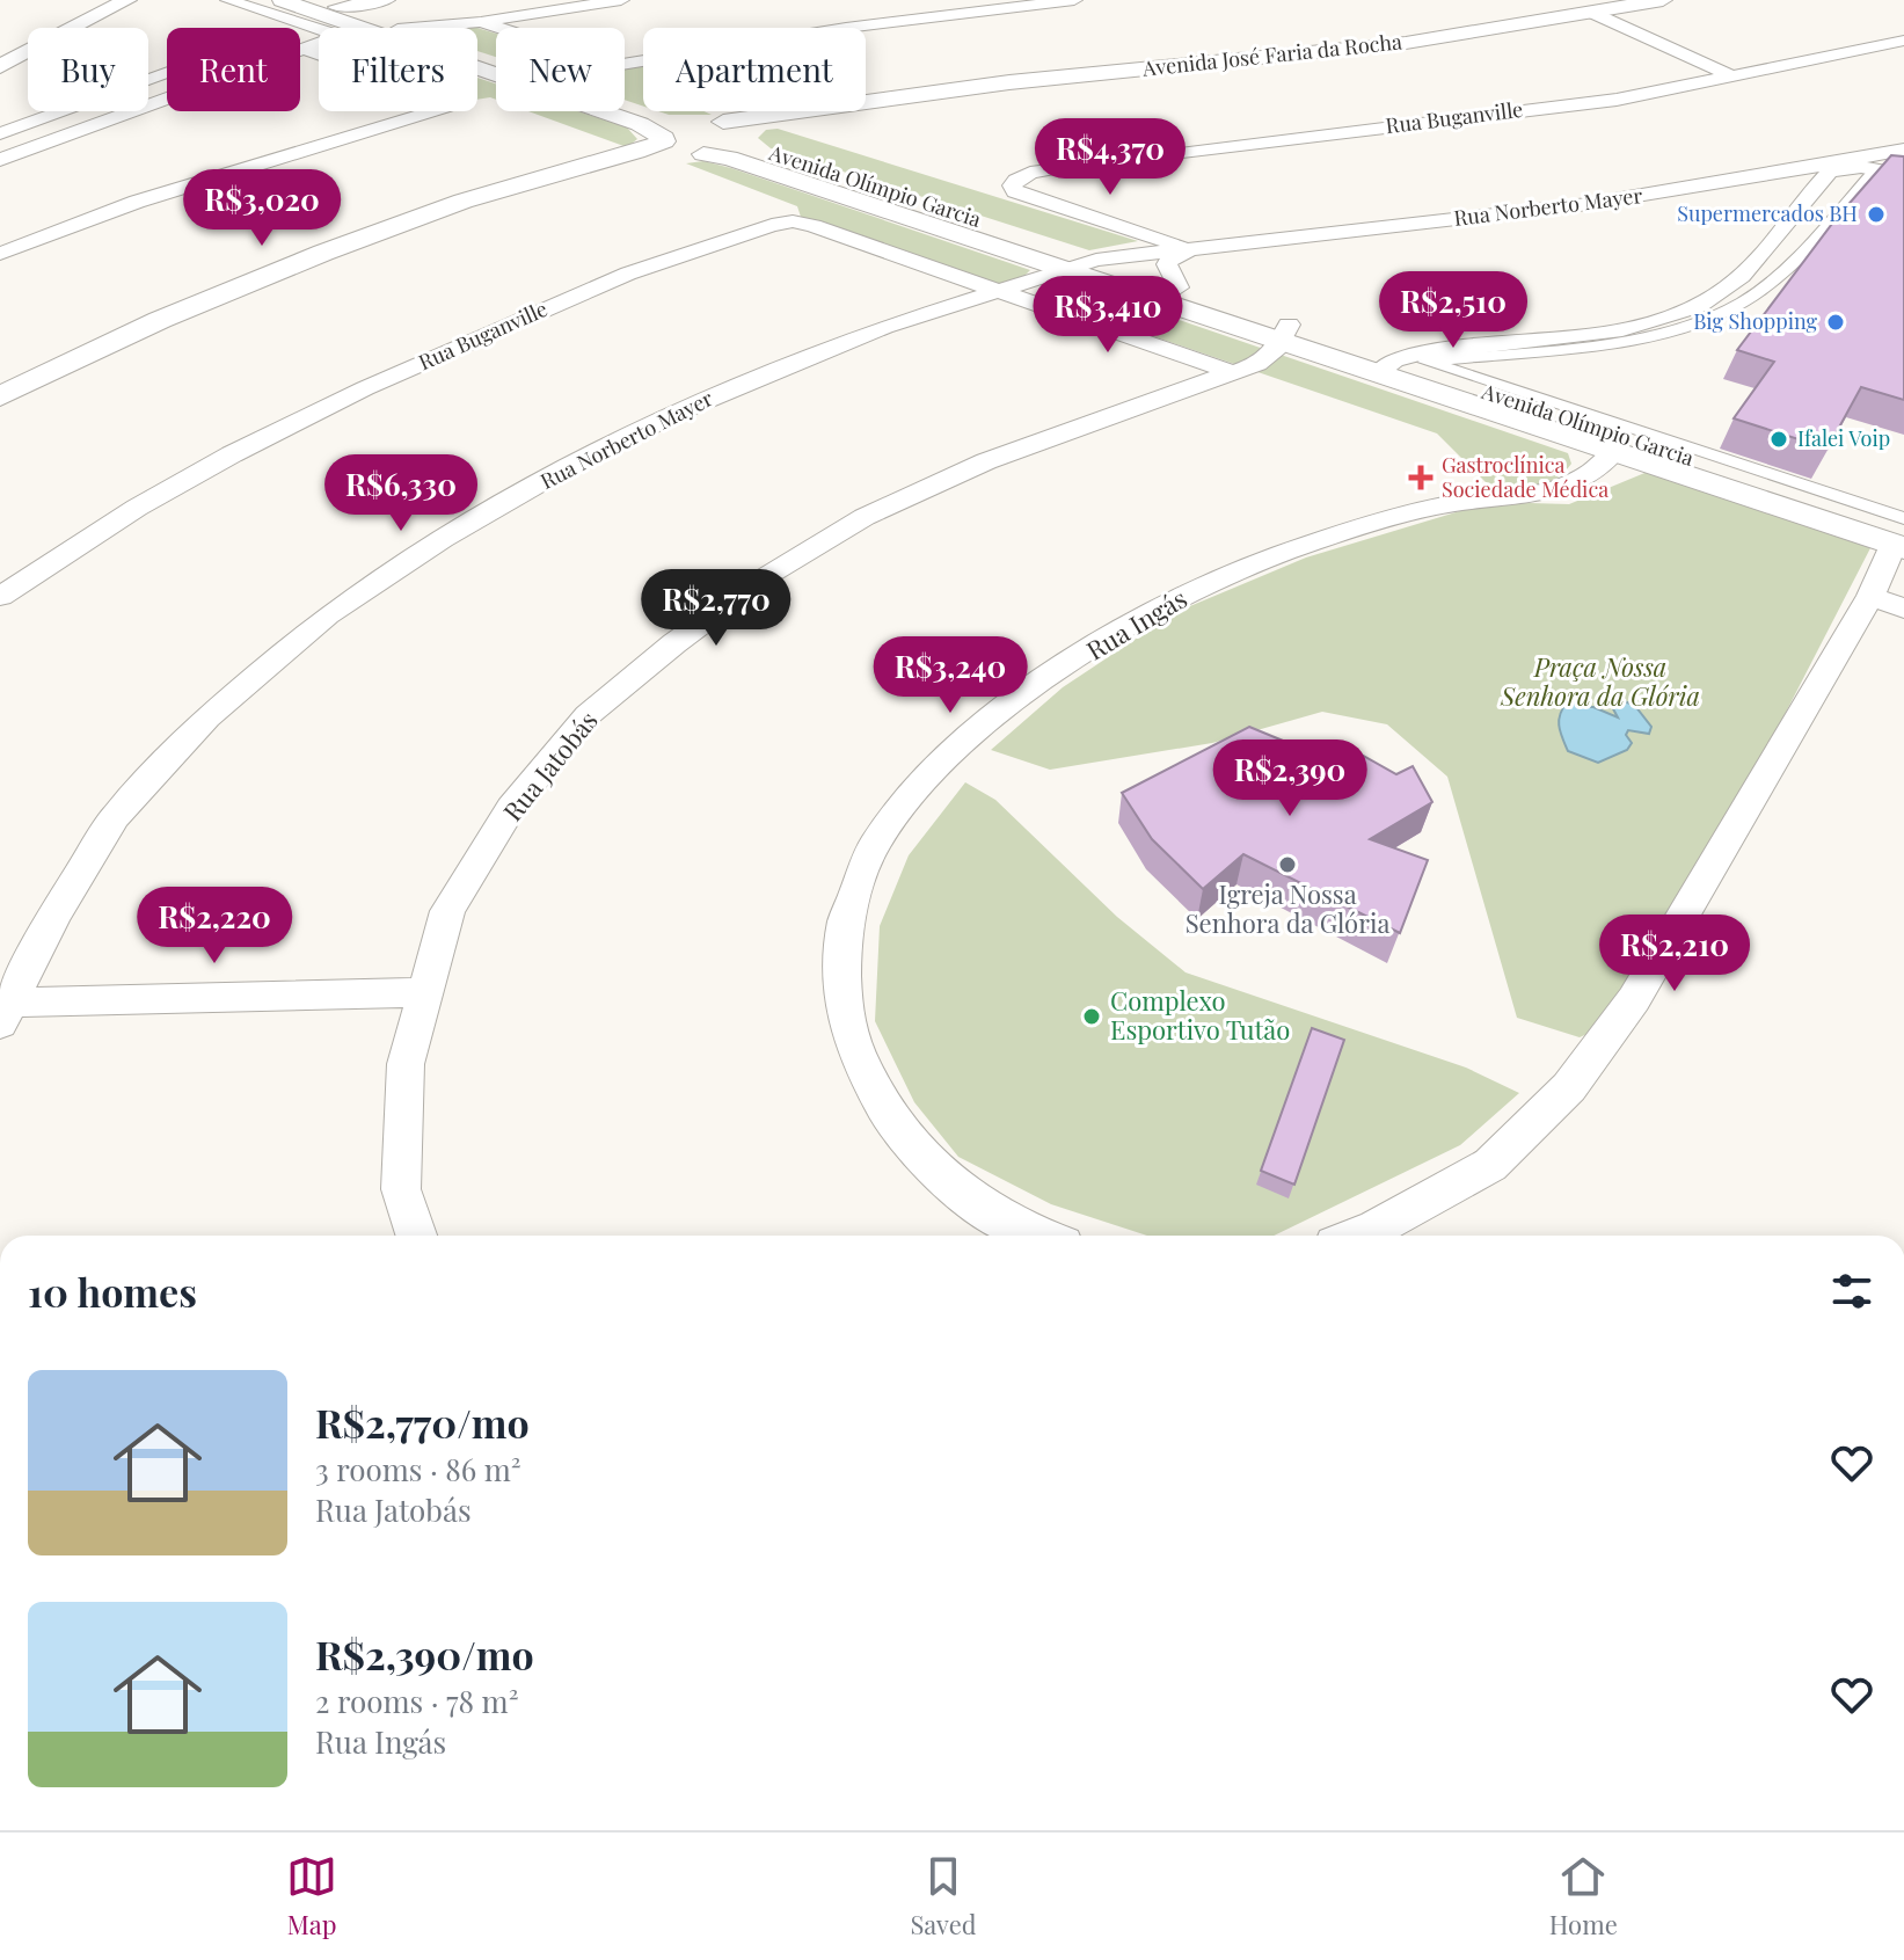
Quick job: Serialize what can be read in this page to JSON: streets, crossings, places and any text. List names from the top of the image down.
{
  "streets": {
    "street": [
      "Avenida José Faria da Rocha",
      "Rua Buganville",
      "Avenida Olímpio Garcia",
      "Rua Norberto Mayer",
      "Rua Ingás",
      "Rua Jatobás"
    ]
  },
  "crossings": [
    ["Avenida José Faria da Rocha", "Avenida Olímpio Garcia"],
    ["Rua Buganville", "Rua Norberto Mayer"],
    ["Avenida Olímpio Garcia", "Rua Norberto Mayer"],
    ["Avenida Olímpio Garcia", "Rua Jatobás"]
  ],
  "parks": ["Praça Nossa Senhora da Glória"],
  "places": {
    "other": [
      "Supermercados BH",
      "Big Shopping",
      "Ifalei Voip",
      "Igreja Nossa Senhora da Glória",
      "Complexo Esportivo Tutão"
    ],
    "health": ["Gastroclínica Sociedade Médica"]
  },
  "page": {
    "chip": [
      "Buy",
      "Rent",
      "Filters",
      "New",
      "Apartment"
    ],
    "price": [
      "R$4,370",
      "R$3,020",
      "R$2,510",
      "R$3,410",
      "R$6,330",
      "R$2,770",
      "R$3,240",
      "R$2,390",
      "R$2,220",
      "R$2,210"
    ],
    "heading": "10 homes",
    "list": [
      {
        "name": "R$2,770/mo",
        "note": "3 rooms · 86 m² · Rua Jatobás"
      },
      {
        "name": "R$2,390/mo",
        "note": "2 rooms · 78 m² · Rua Ingás"
      }
    ],
    "tabs": ["Map", "Saved", "Home"]
  }
}
